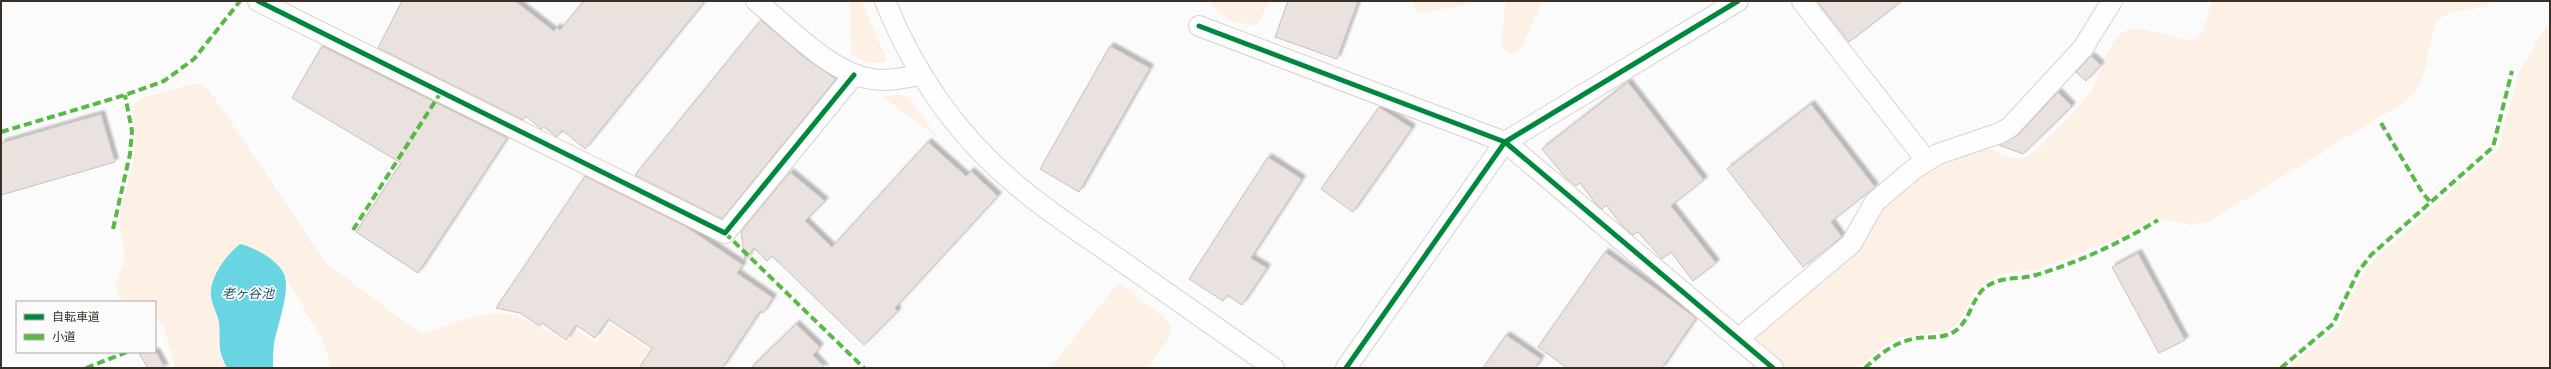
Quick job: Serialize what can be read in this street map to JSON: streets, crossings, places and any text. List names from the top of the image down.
{
  "water": ["老ヶ谷池"],
  "legend": ["自転車道", "小道"]
}
